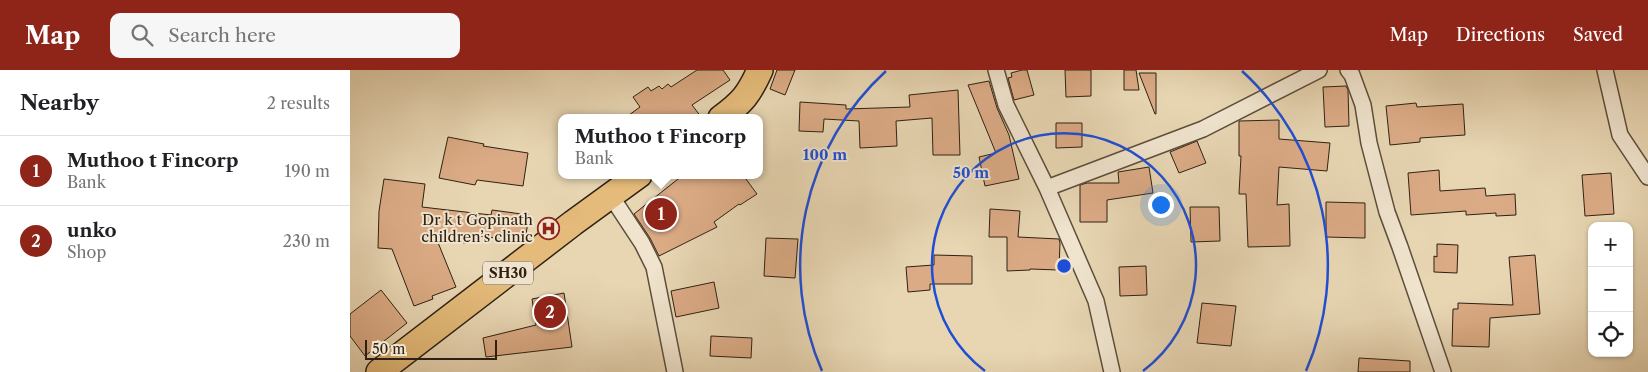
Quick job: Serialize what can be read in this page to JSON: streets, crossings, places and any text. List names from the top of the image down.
{
  "streets": {
    "main road": ["SH30"]
  },
  "places": {
    "hospital": ["Dr k t Gopinath children’s clinic"]
  },
  "scale_bar": "50 m",
  "page": {
    "header": "Map",
    "search": "Search here",
    "nav": ["Map", "Directions", "Saved"],
    "heading": ["Nearby", "2 results"],
    "popup": ["Muthoo t Fincorp", "Bank"],
    "list": [
      {
        "mark": "1",
        "name": "Muthoo t Fincorp",
        "note": "Bank",
        "value": "190 m"
      },
      {
        "mark": "2",
        "name": "unko",
        "note": "Shop",
        "value": "230 m"
      }
    ],
    "pins": ["1", "2"],
    "map_buttons": ["+", "−"],
    "scale": "50 m"
  },
  "rings": ["100 m", "50 m"]
}
